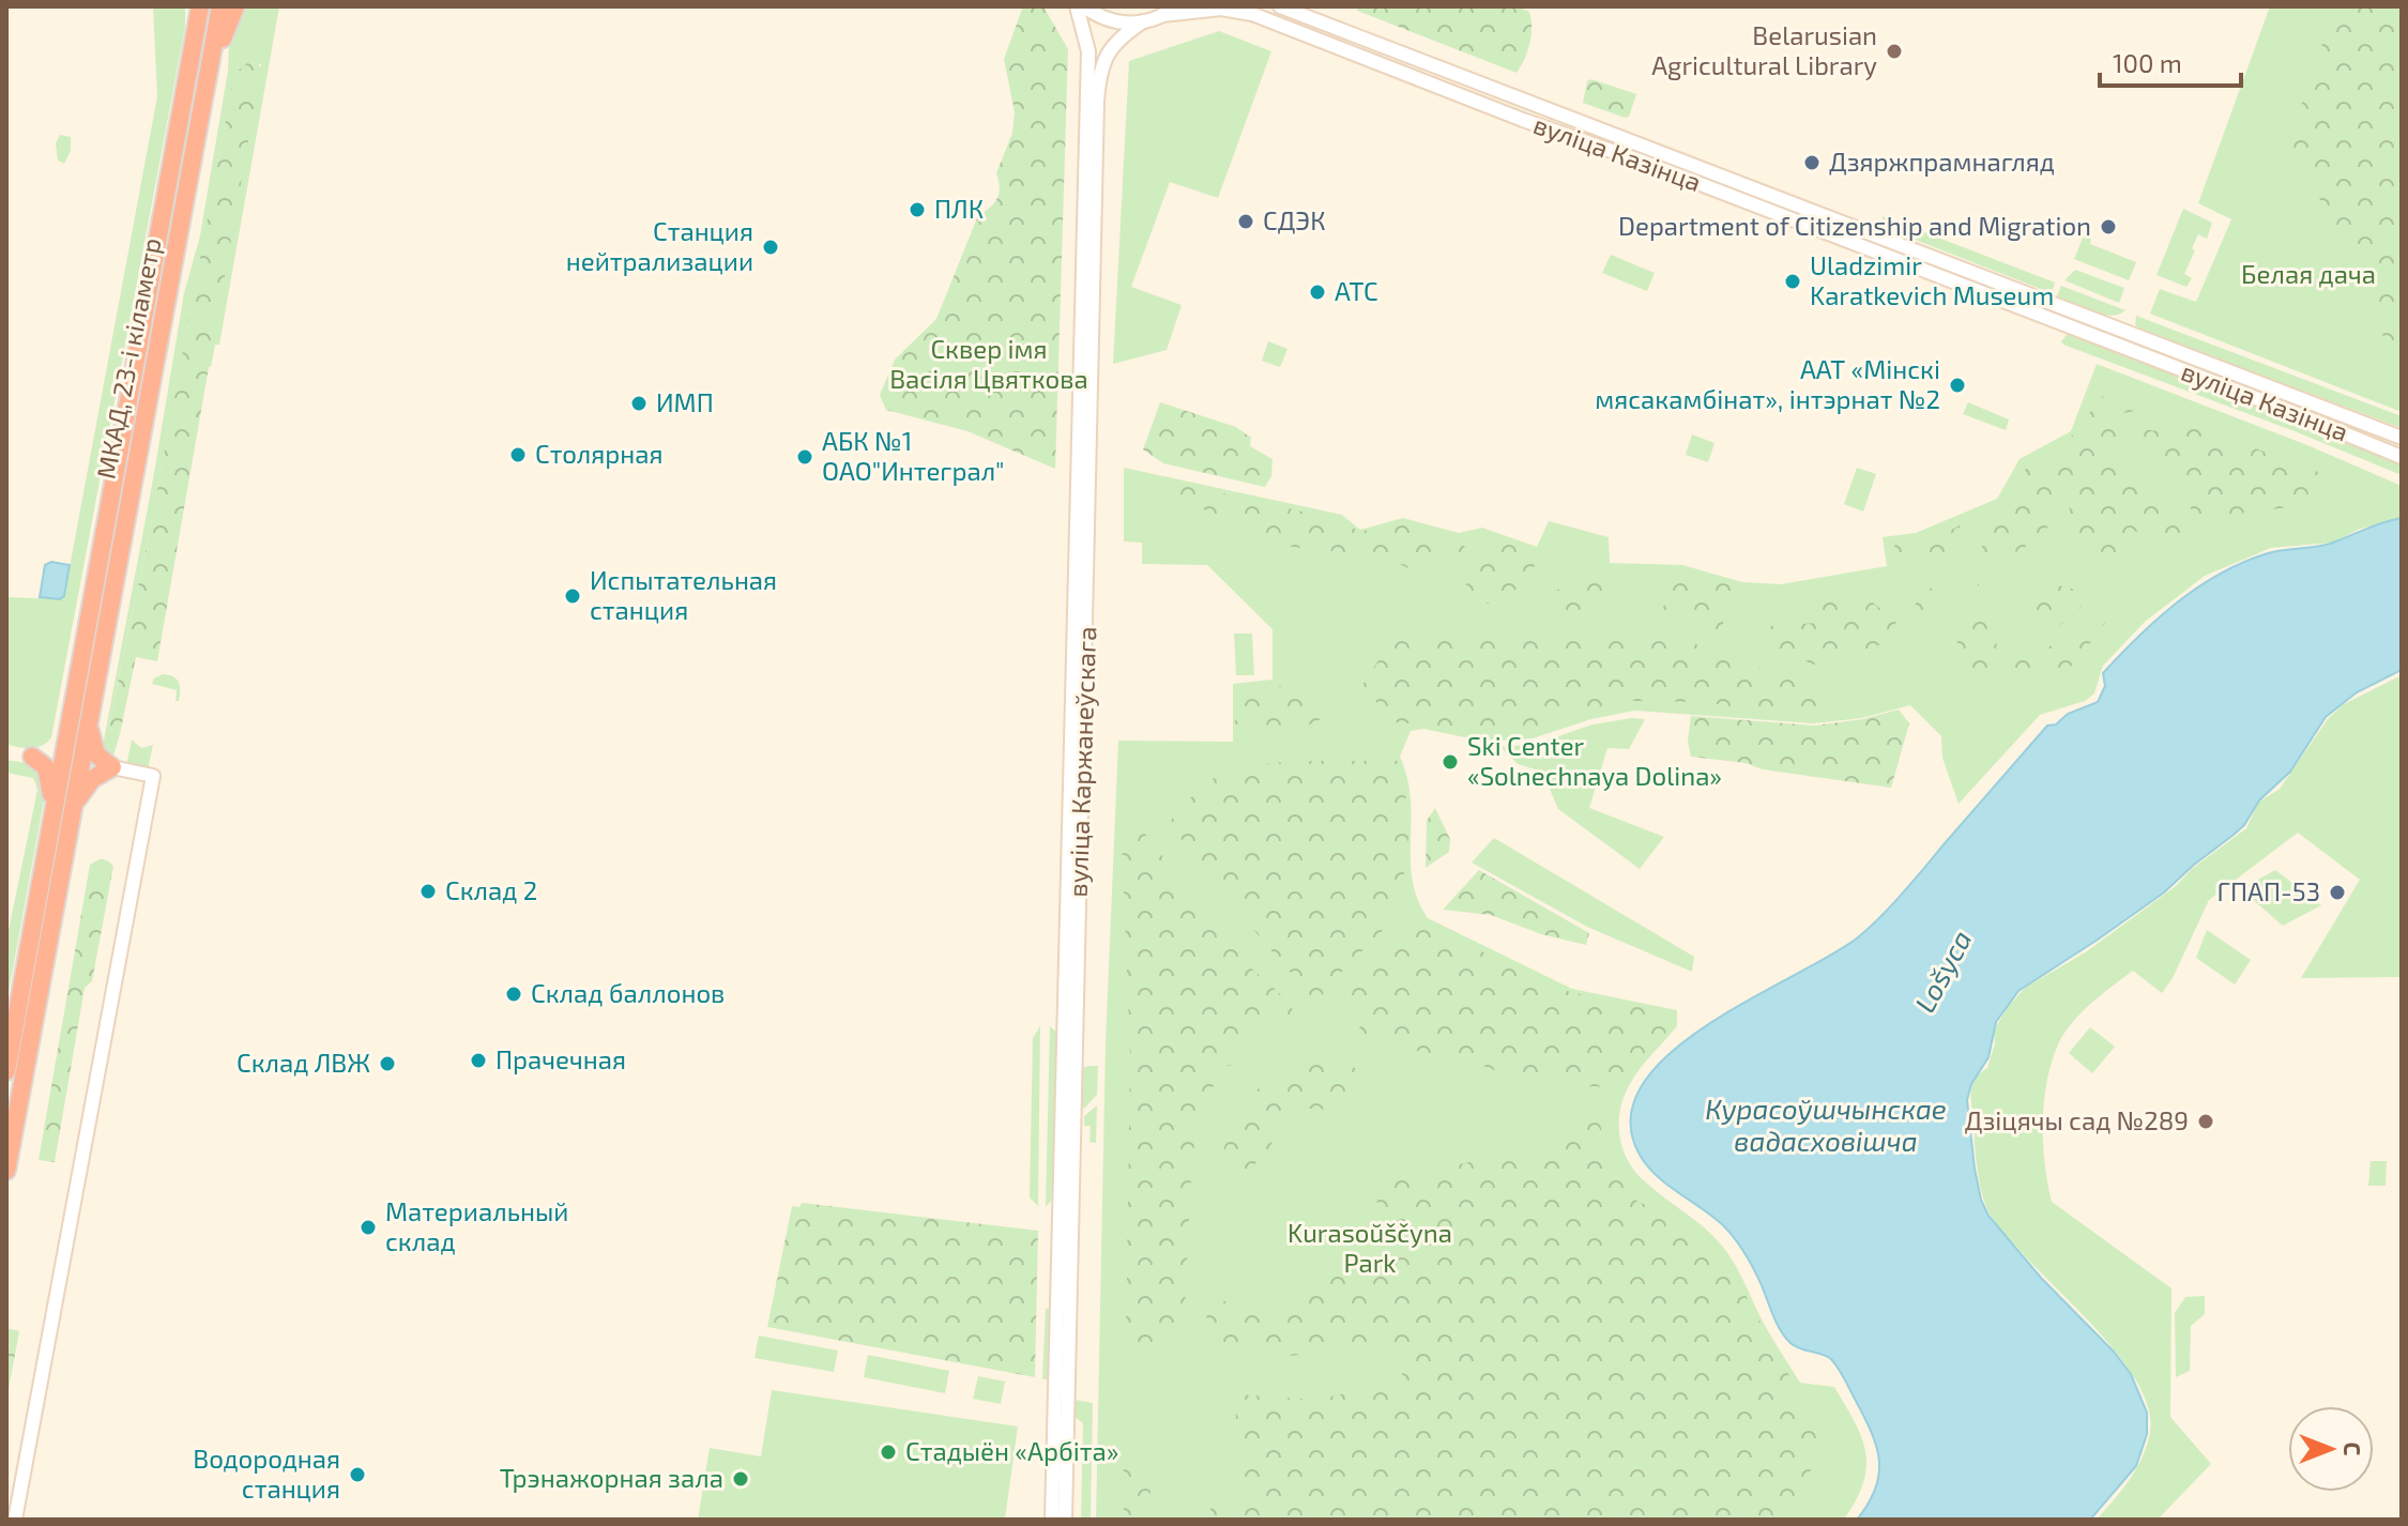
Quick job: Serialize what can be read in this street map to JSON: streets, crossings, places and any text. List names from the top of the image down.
{
  "streets": {
    "highway": ["МКАД, 23-і кіламетр"],
    "main road": ["вуліца Казінца", "вуліца Каржанеўскага"]
  },
  "water": ["Lošyca", "Курасоўшчынскае вадасховішча"],
  "parks": ["Белая дача", "Сквер імя Васіля Цвяткова", "Kurasoŭščyna Park"],
  "places": [
    "Belarusian Agricultural Library",
    "Дзяржпрамнагляд",
    "ПЛК",
    "СДЭК",
    "Department of Citizenship and Migration",
    "Станция нейтрализации",
    "Uladzimir Karatkevich Museum",
    "АТС",
    "ААТ «Мінскі мясакамбінат», інтэрнат №2",
    "ИМП",
    "Столярная",
    "АБК №1 ОАО\"Интеграл\"",
    "Испытательная станция",
    "Ski Center «Solnechnaya Dolina»",
    "Склад 2",
    "ГПАП-53",
    "Склад баллонов",
    "Прачечная",
    "Склад ЛВЖ",
    "Дзіцячы сад №289",
    "Материальный склад",
    "Стадыён «Арбіта»",
    "Водородная станция",
    "Трэнажорная зала"
  ],
  "scale_bar": "100 m",
  "north": "right"
}
